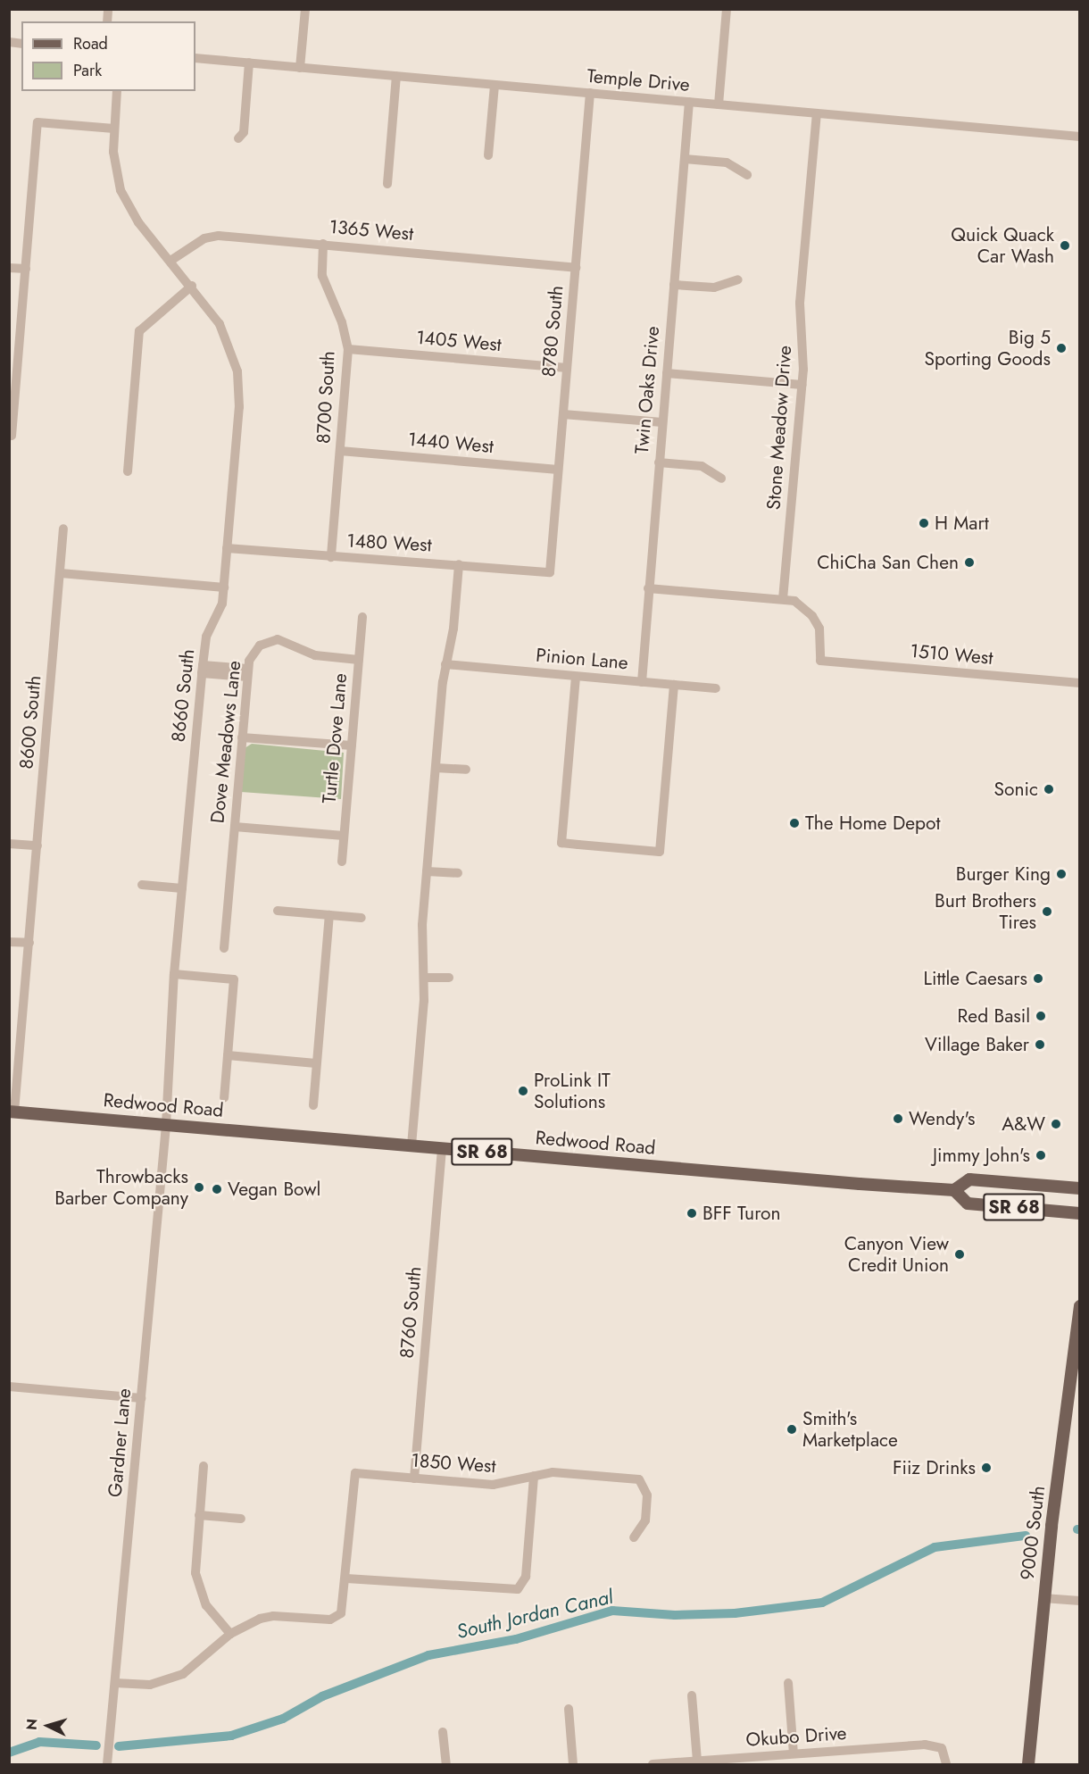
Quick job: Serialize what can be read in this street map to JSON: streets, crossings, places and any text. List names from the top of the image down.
{
  "streets": {
    "main road": ["Redwood Road", "SR 68", "9000 South"],
    "street": [
      "Temple Drive",
      "1365 West",
      "8780 South",
      "1405 West",
      "Twin Oaks Drive",
      "8700 South",
      "Stone Meadow Drive",
      "1440 West",
      "1480 West",
      "1510 West",
      "Pinion Lane",
      "8660 South",
      "8600 South",
      "Turtle Dove Lane",
      "Dove Meadows Lane",
      "8760 South",
      "Gardner Lane",
      "1850 West",
      "Okubo Drive"
    ]
  },
  "crossings": [
    ["Temple Drive", "8780 South"],
    ["Temple Drive", "Twin Oaks Drive"],
    ["Temple Drive", "Stone Meadow Drive"],
    ["1365 West", "8780 South"],
    ["1365 West", "8700 South"],
    ["1365 West", "8660 South"],
    ["8780 South", "1405 West"],
    ["8780 South", "1440 West"],
    ["8780 South", "1480 West"],
    ["1405 West", "8700 South"],
    ["Twin Oaks Drive", "Pinion Lane"],
    ["8700 South", "1440 West"],
    ["8700 South", "1480 West"],
    ["Stone Meadow Drive", "1510 West"],
    ["1480 West", "8660 South"],
    ["8660 South", "Redwood Road"],
    ["8660 South", "Gardner Lane"],
    ["8600 South", "Redwood Road"],
    ["Turtle Dove Lane", "Dove Meadows Lane"],
    ["Redwood Road", "8760 South"],
    ["Redwood Road", "Gardner Lane"],
    ["8760 South", "1850 West"]
  ],
  "water": ["South Jordan Canal"],
  "places": [
    "Quick Quack Car Wash",
    "Big 5 Sporting Goods",
    "H Mart",
    "ChiCha San Chen",
    "Sonic",
    "The Home Depot",
    "Burger King",
    "Burt Brothers Tires",
    "Little Caesars",
    "Red Basil",
    "Village Baker",
    "ProLink IT Solutions",
    "Wendy's",
    "A&W",
    "Jimmy John's",
    "Throwbacks Barber Company",
    "Vegan Bowl",
    "BFF Turon",
    "Canyon View Credit Union",
    "Smith's Marketplace",
    "Fiiz Drinks"
  ],
  "legend": ["Road", "Park"],
  "north": "left"
}
